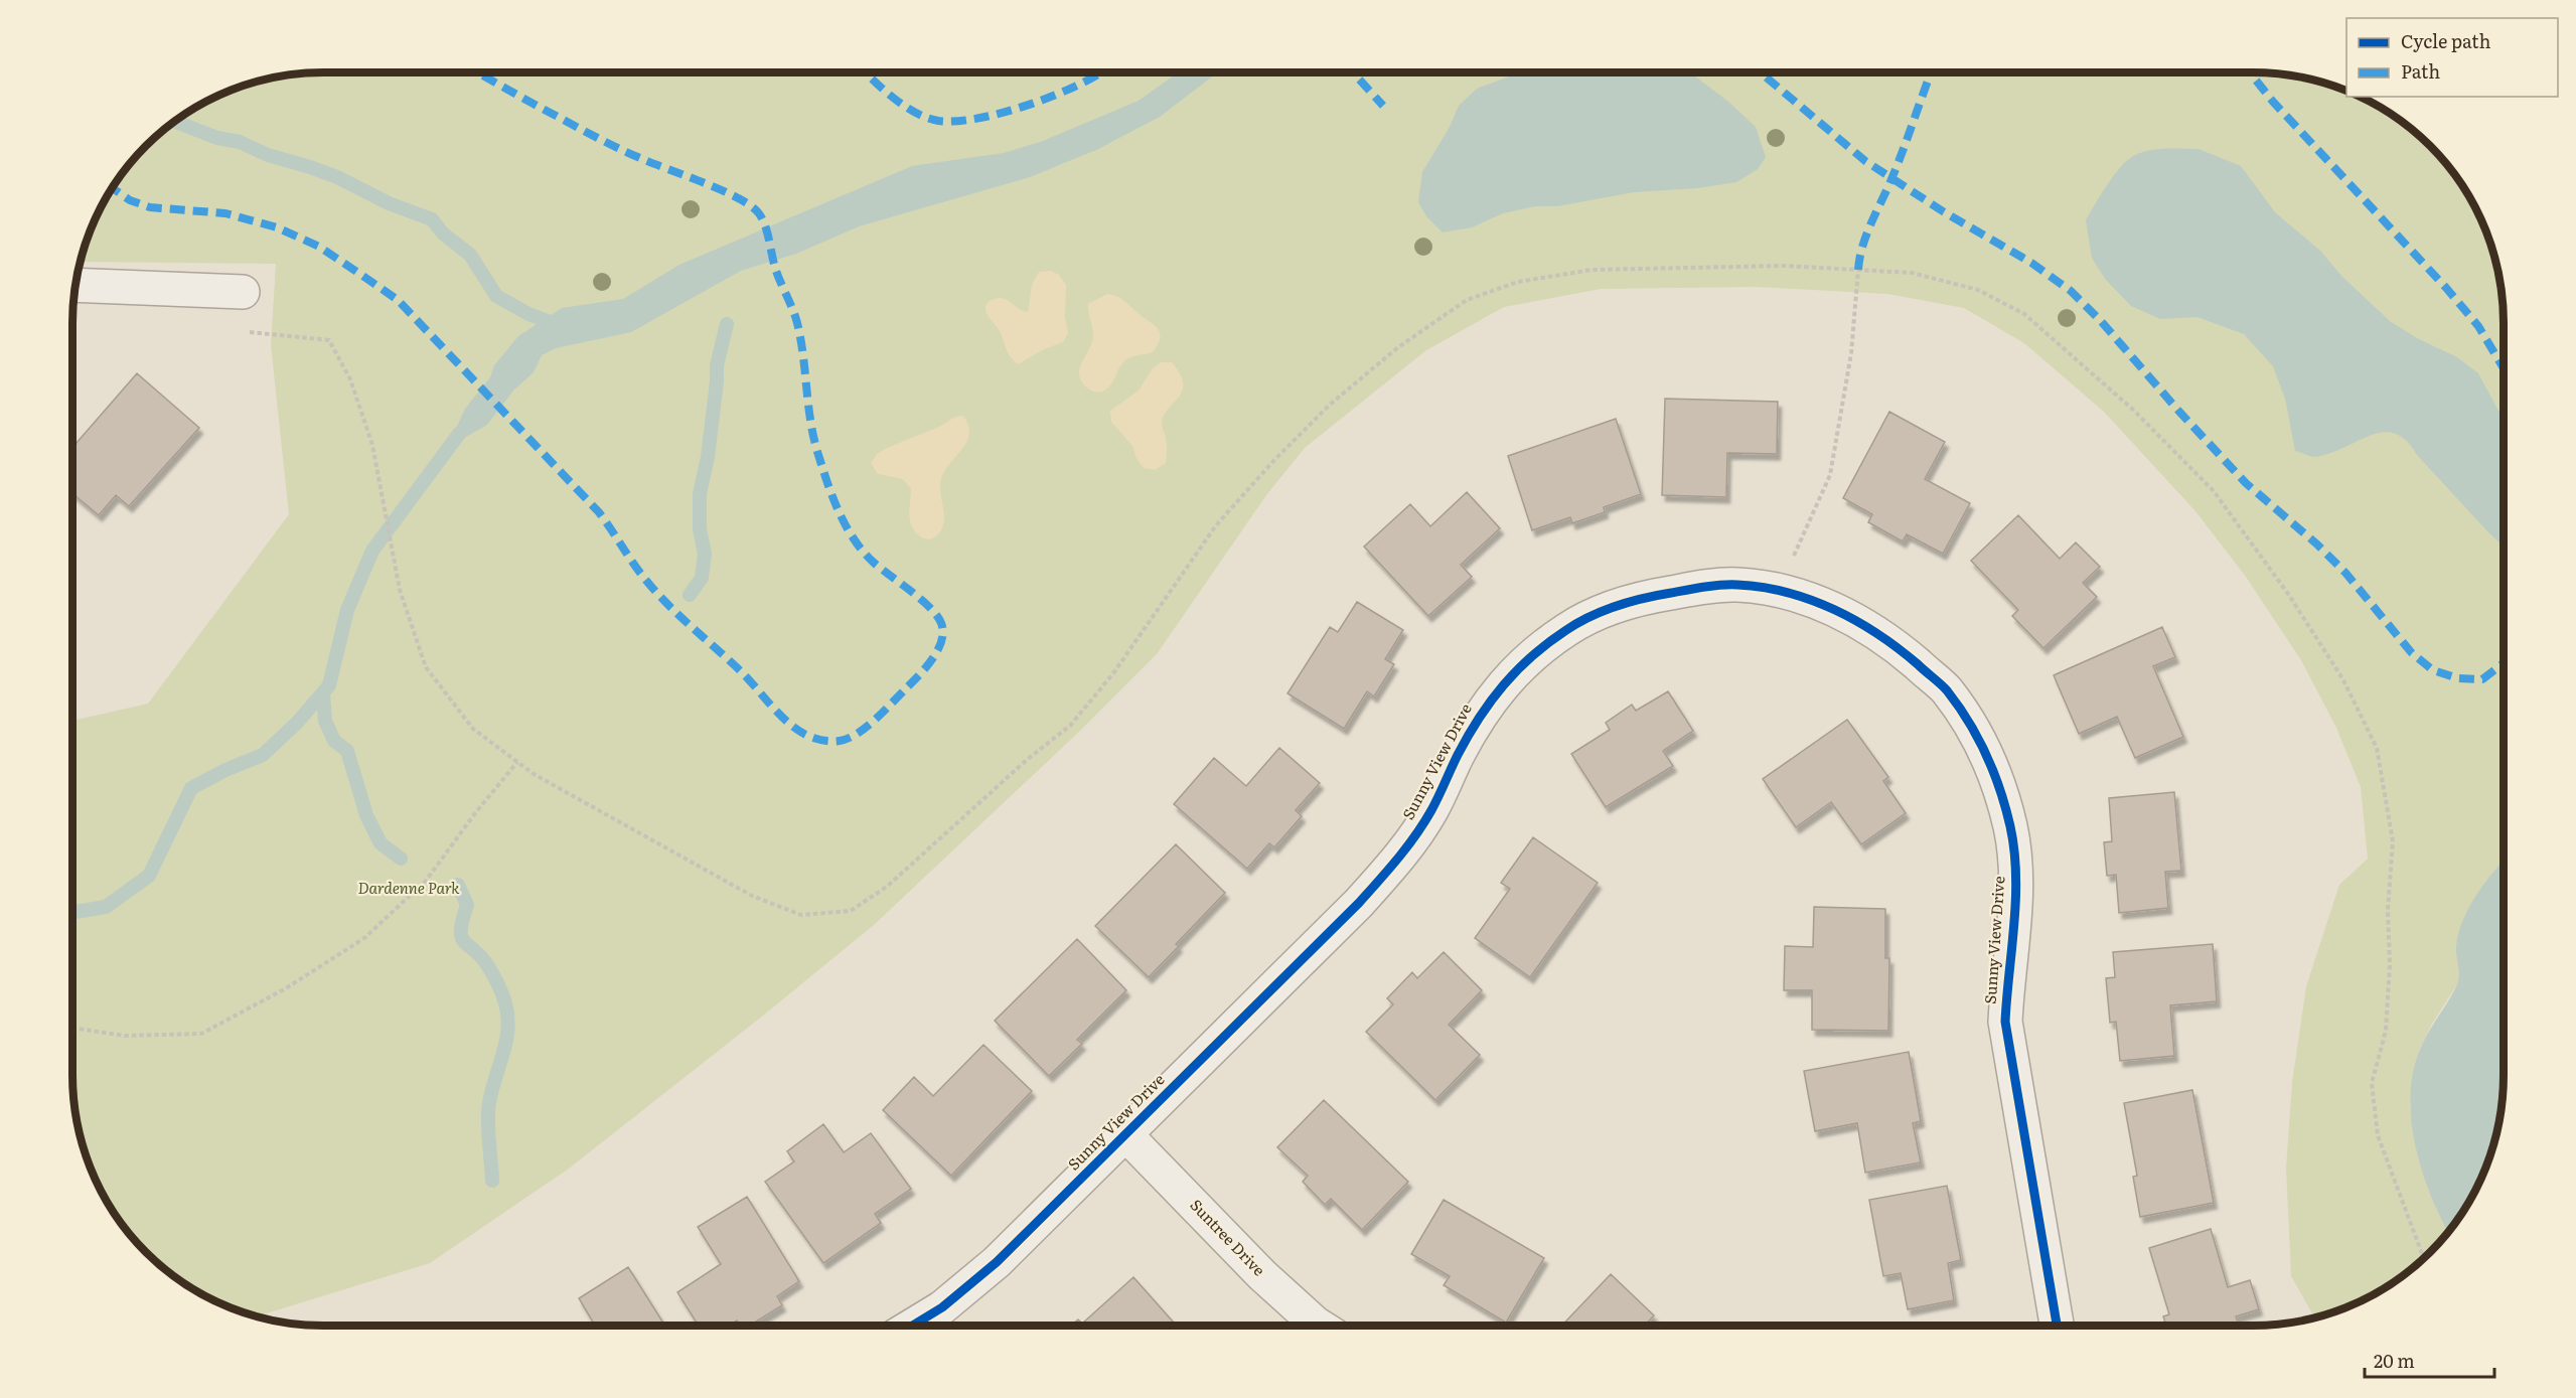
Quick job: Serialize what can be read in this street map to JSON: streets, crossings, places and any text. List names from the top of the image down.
{
  "streets": {
    "street": ["Sunny View Drive", "Suntree Drive"]
  },
  "crossings": [
    ["Sunny View Drive", "Suntree Drive"]
  ],
  "parks": ["Dardenne Park"],
  "legend": ["Cycle path", "Path"],
  "scale_bar": "20 m"
}
